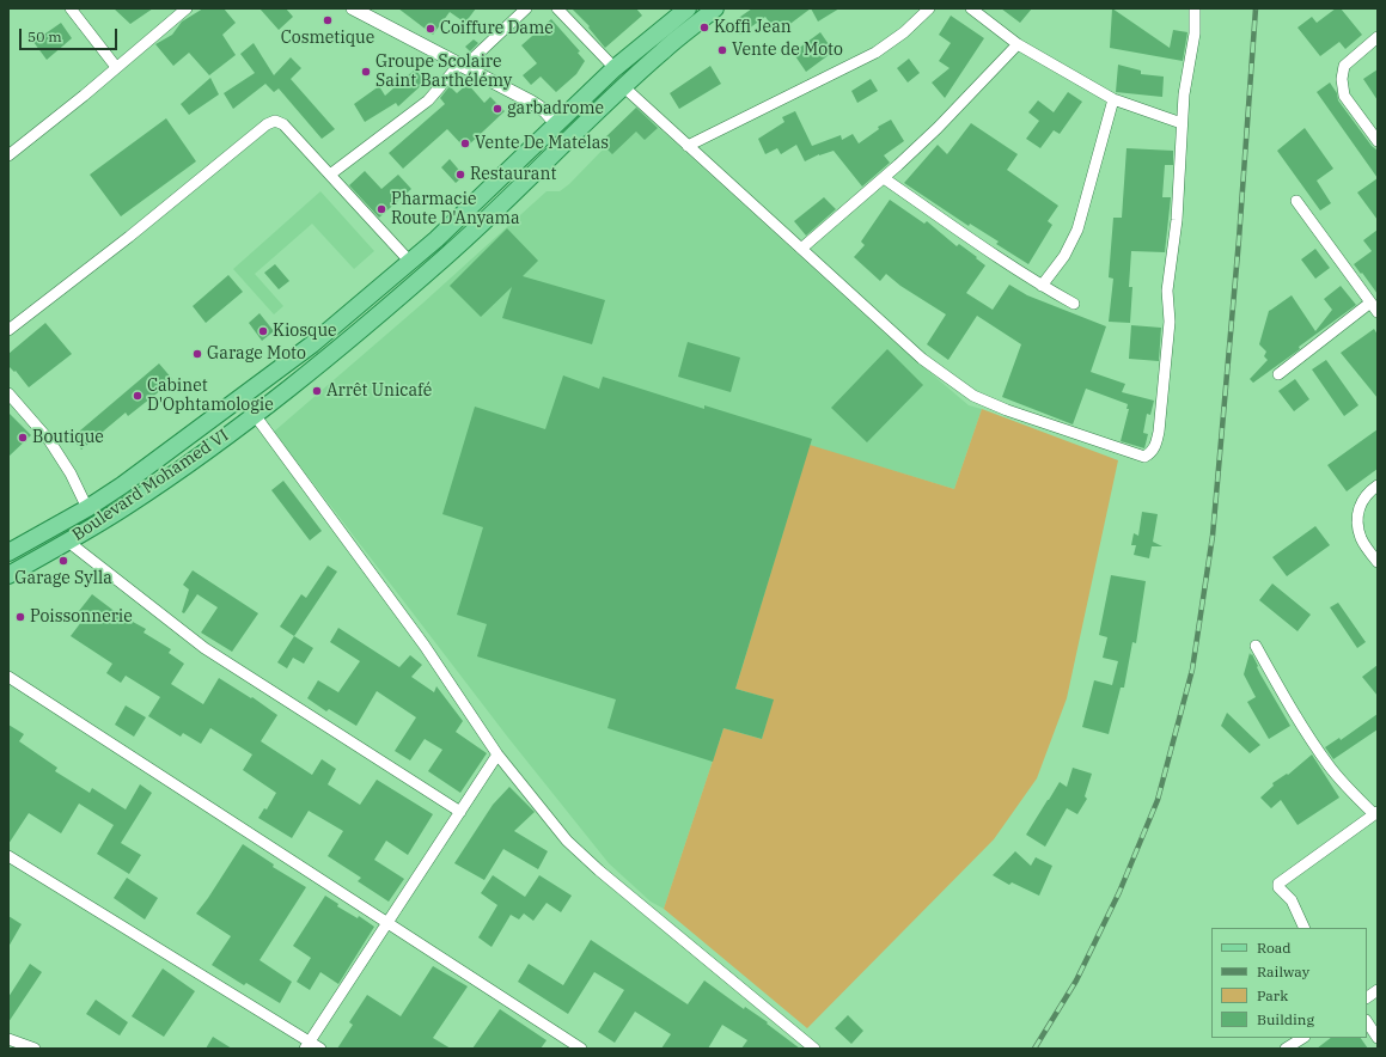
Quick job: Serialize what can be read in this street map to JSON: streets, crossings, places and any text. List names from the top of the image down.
{
  "streets": {
    "main road": ["Boulevard Mohamed VI"]
  },
  "places": [
    "Cosmetique",
    "Koffi Jean",
    "Coiffure Dame",
    "Vente de Moto",
    "Groupe Scolaire Saint Barthélémy",
    "garbadrome",
    "Vente De Matelas",
    "Restaurant",
    "Pharmacie Route D'Anyama",
    "Kiosque",
    "Garage Moto",
    "Arrêt Unicafé",
    "Cabinet D'Ophtamologie",
    "Boutique",
    "Garage Sylla",
    "Poissonnerie"
  ],
  "legend": [
    "Road",
    "Railway",
    "Park",
    "Building"
  ],
  "scale_bar": "50 m"
}
